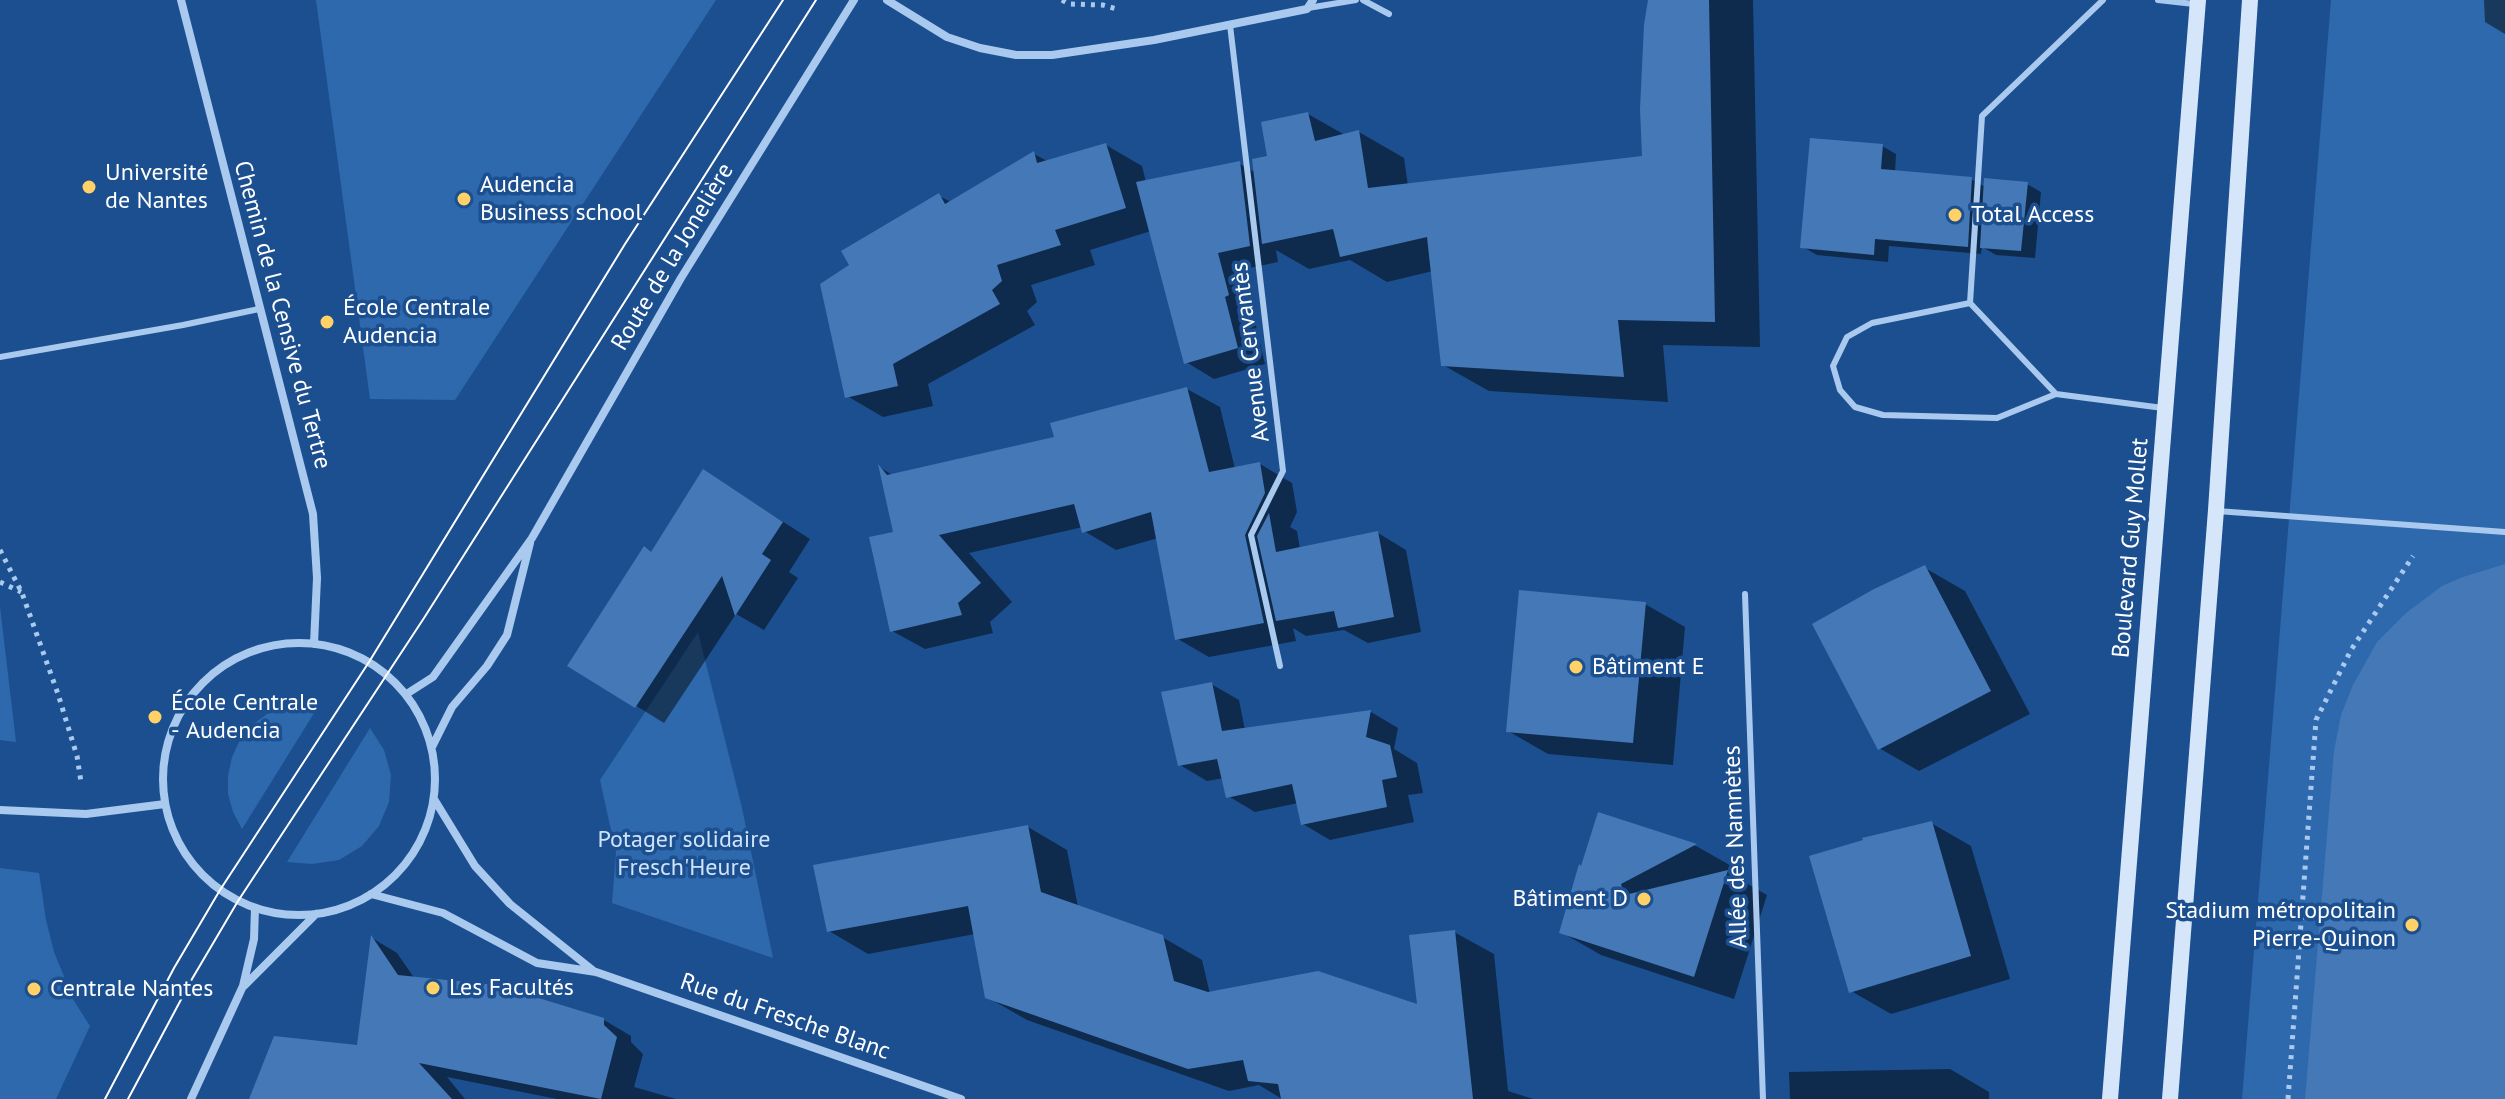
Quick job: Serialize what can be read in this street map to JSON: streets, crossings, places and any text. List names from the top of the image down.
{
  "streets": {
    "main road": ["Boulevard Guy Mollet"],
    "street": ["Route de la Jonelière", "Chemin de la Censive du Tertre", "Rue du Fresche Blanc"],
    "lane": ["Avenue Cervantès", "Allée des Namnètes"]
  },
  "crossings": [
    ["Route de la Jonelière", "Chemin de la Censive du Tertre"],
    ["Route de la Jonelière", "Rue du Fresche Blanc"],
    ["Chemin de la Censive du Tertre", "Rue du Fresche Blanc"]
  ],
  "parks": ["Potager solidaire Fresch'Heure"],
  "places": [
    "Université de Nantes",
    "Audencia Business school",
    "Total Access",
    "École Centrale Audencia",
    "Bâtiment E",
    "École Centrale - Audencia",
    "Bâtiment D",
    "Stadium métropolitain Pierre-Quinon",
    "Les Facultés",
    "Centrale Nantes"
  ]
}
